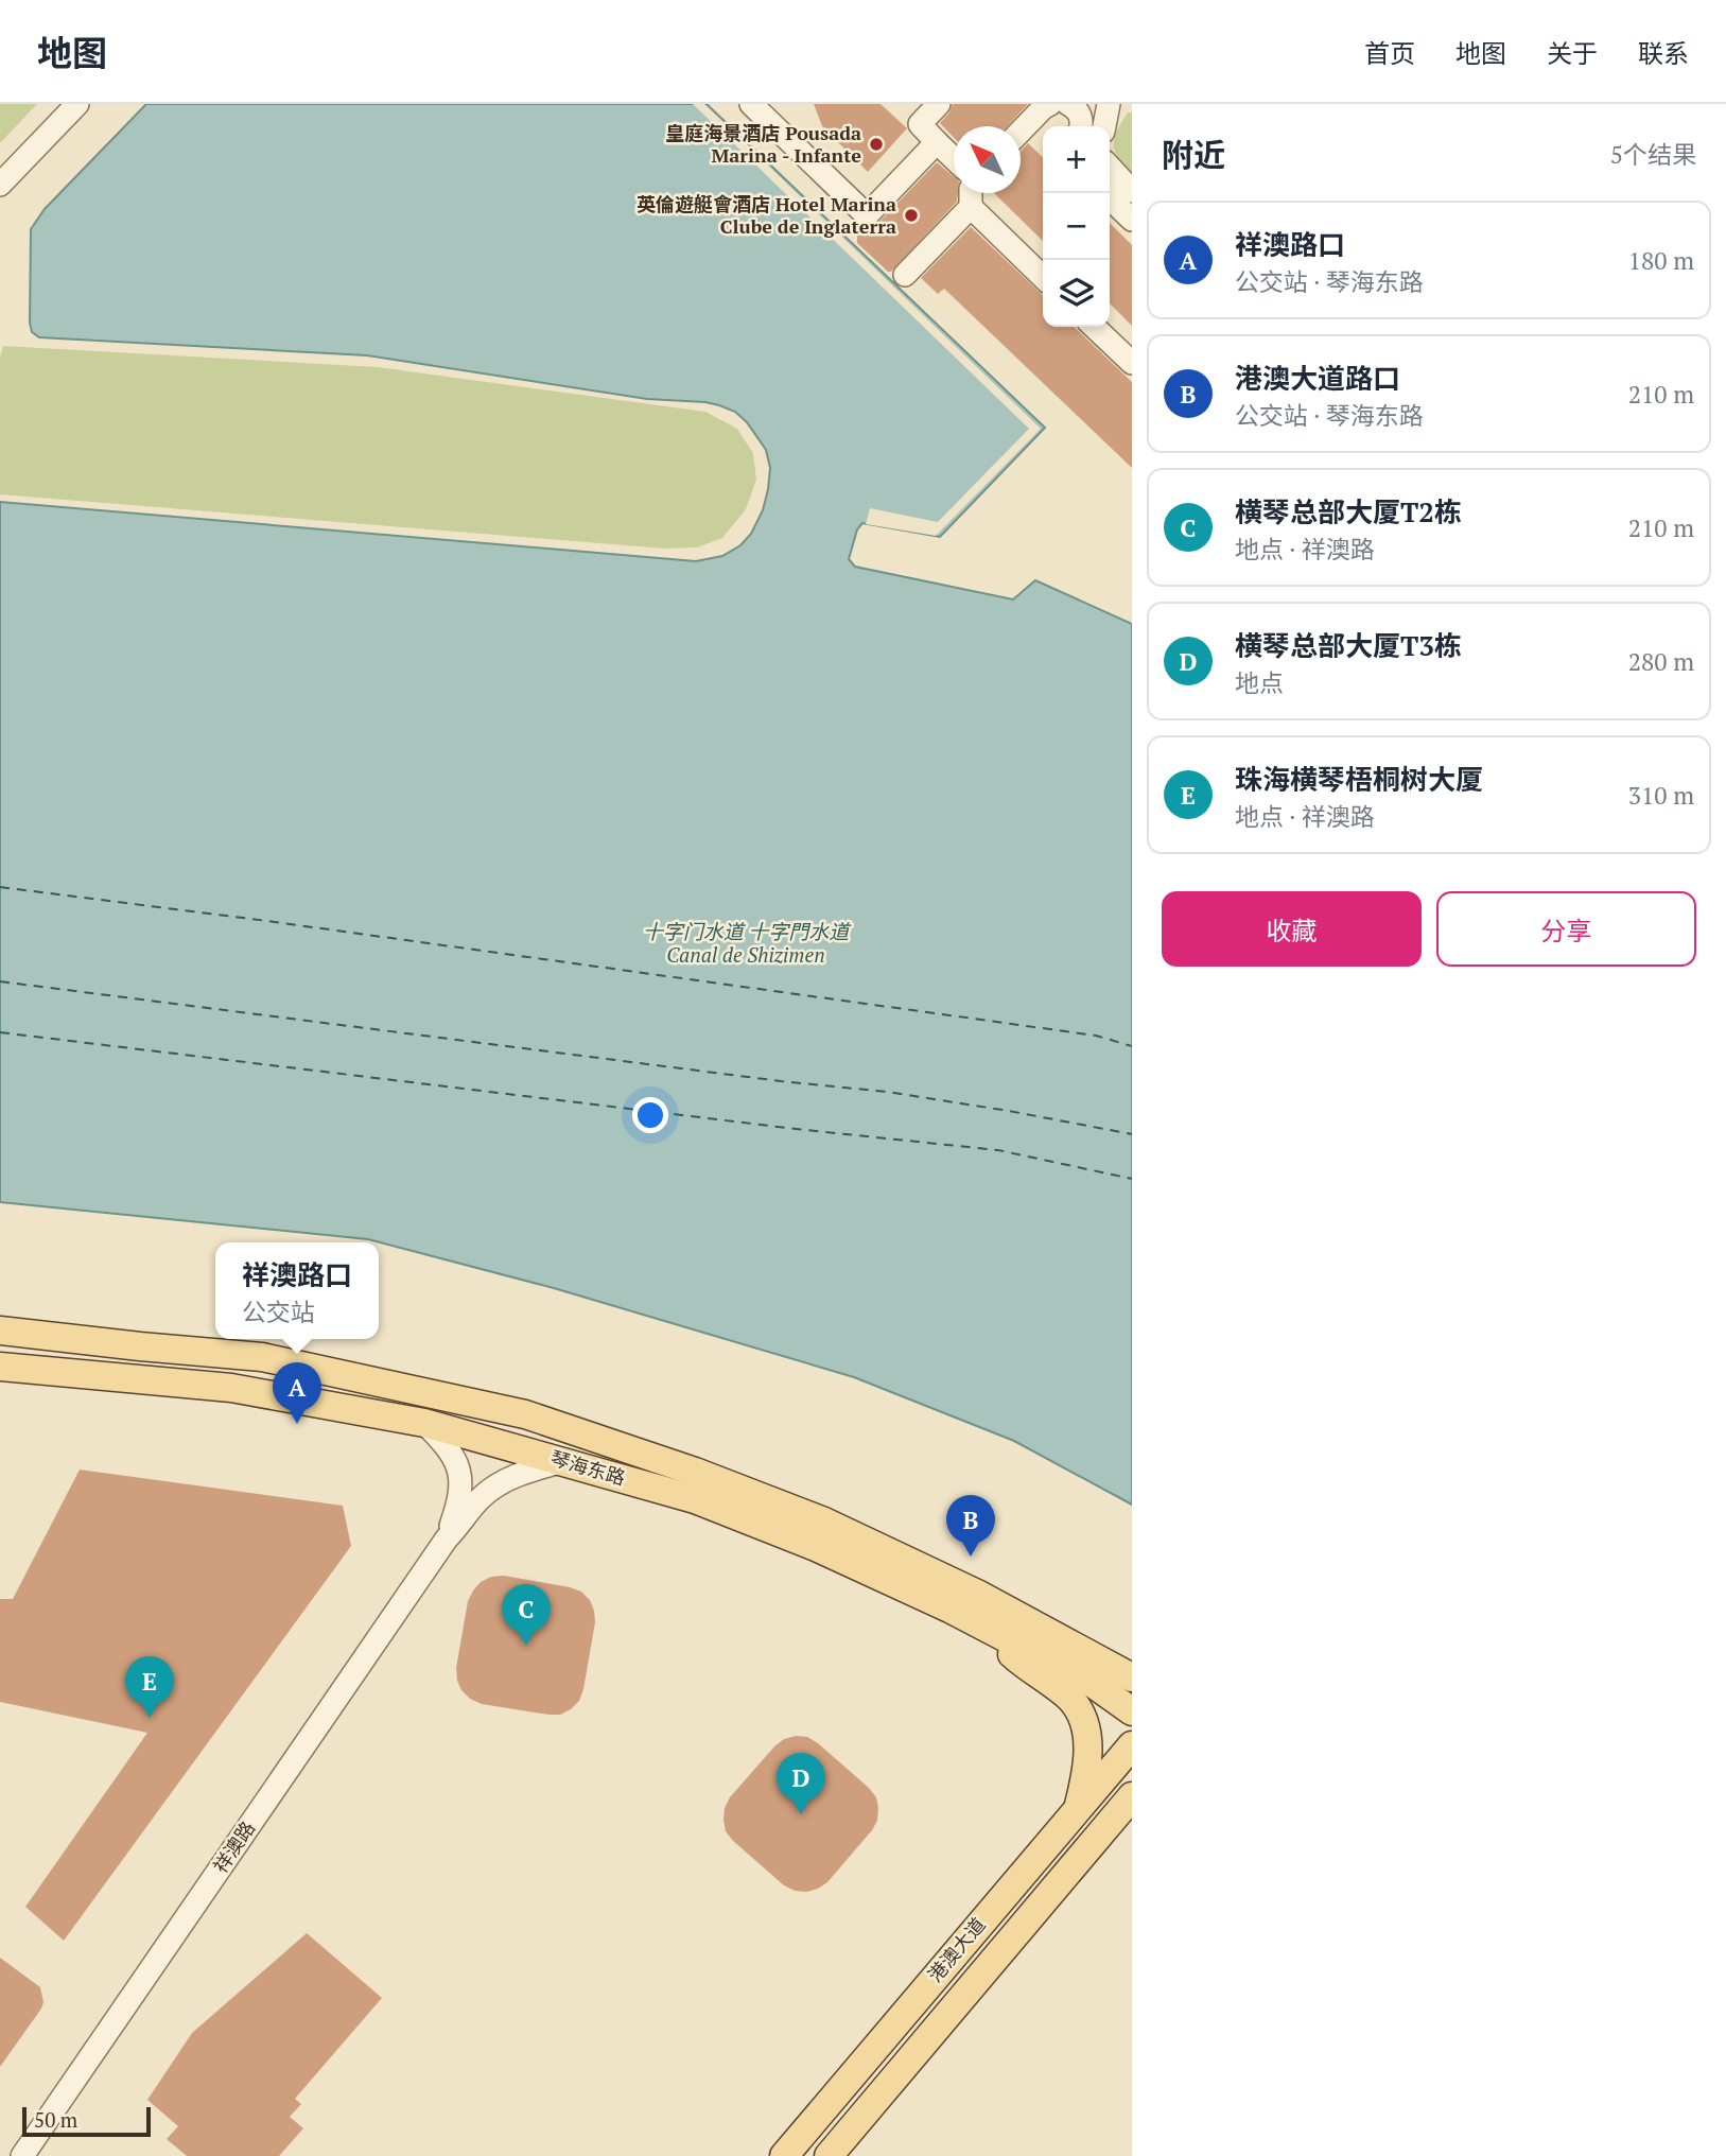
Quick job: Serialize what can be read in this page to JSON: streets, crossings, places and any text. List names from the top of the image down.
{
  "streets": {
    "main road": ["琴海东路", "港澳大道"],
    "street": ["祥澳路"]
  },
  "crossings": [
    ["琴海东路", "祥澳路"]
  ],
  "water": ["十字门水道 十字門水道 Canal de Shizimen"],
  "places": ["皇庭海景酒店 Pousada Marina - Infante", "英倫遊艇會酒店 Hotel Marina Clube de Inglaterra"],
  "scale_bar": "50 m",
  "north": "top left",
  "page": {
    "header": "地图",
    "nav": [
      "首页",
      "地图",
      "关于",
      "联系"
    ],
    "heading": ["附近", "5个结果"],
    "map_buttons": ["+", "−"],
    "list": [
      {
        "mark": "A",
        "name": "祥澳路口",
        "note": "公交站 · 琴海东路",
        "value": "180 m"
      },
      {
        "mark": "B",
        "name": "港澳大道路口",
        "note": "公交站 · 琴海东路",
        "value": "210 m"
      },
      {
        "mark": "C",
        "name": "横琴总部大厦T2栋",
        "note": "地点 · 祥澳路",
        "value": "210 m"
      },
      {
        "mark": "D",
        "name": "横琴总部大厦T3栋",
        "note": "地点",
        "value": "280 m"
      },
      {
        "mark": "E",
        "name": "珠海横琴梧桐树大厦",
        "note": "地点 · 祥澳路",
        "value": "310 m"
      }
    ],
    "buttons": ["收藏", "分享"],
    "popup": ["祥澳路口", "公交站"],
    "pins": [
      "A",
      "B",
      "C",
      "E",
      "D"
    ],
    "scale": "50 m"
  }
}
